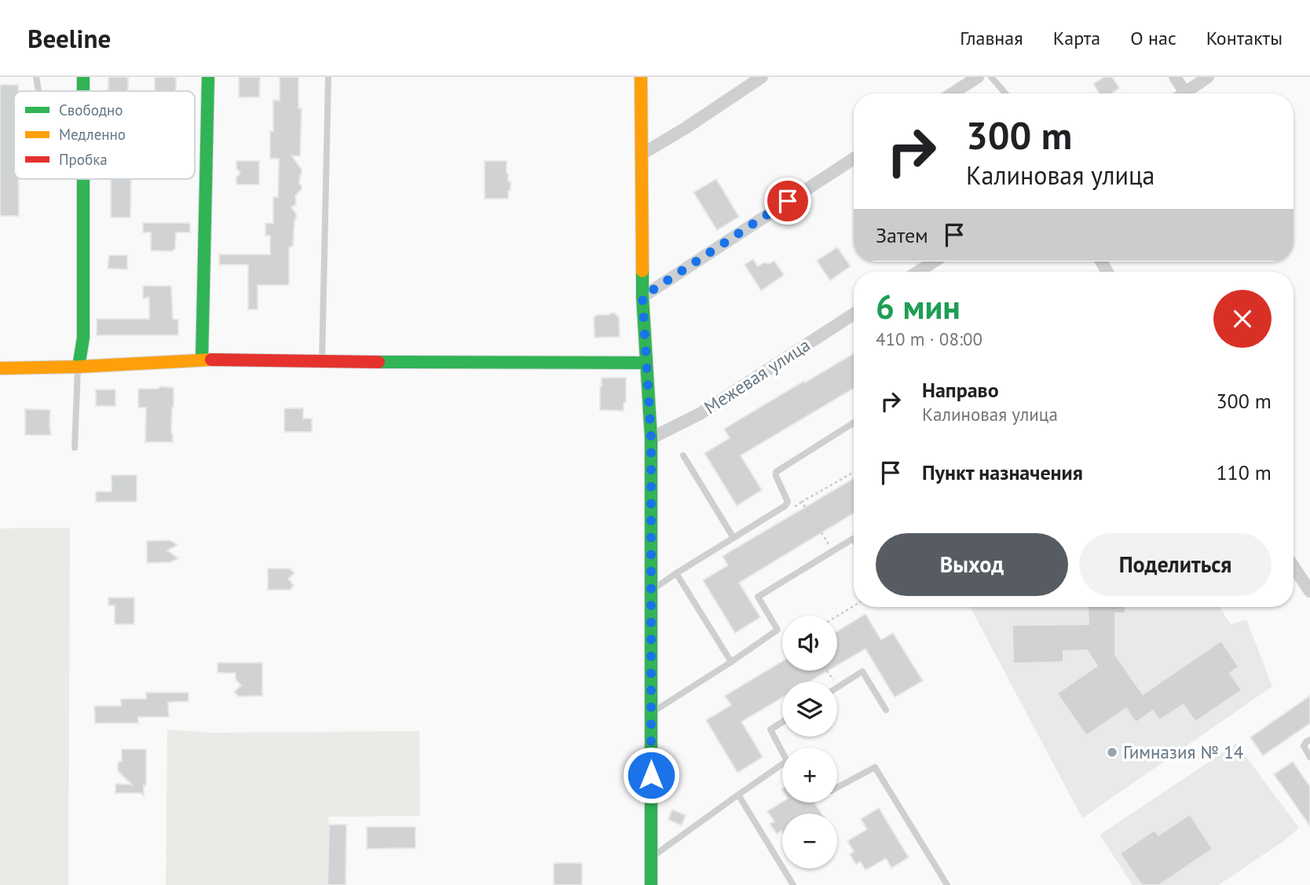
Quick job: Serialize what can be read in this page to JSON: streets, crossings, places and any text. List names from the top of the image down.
{
  "streets": {
    "street": ["Межевая улица"]
  },
  "places": ["Гимназия № 14"],
  "legend": ["Свободно", "Медленно", "Пробка"],
  "page": {
    "header": "Beeline",
    "nav": [
      "Главная",
      "Карта",
      "О нас",
      "Контакты"
    ],
    "turn": ["300 m", "Калиновая улица"],
    "then": "Затем",
    "heading": ["6 мин", "410 m · 08:00"],
    "list": [
      {
        "name": "Направо",
        "note": "Калиновая улица",
        "value": "300 m"
      },
      {
        "name": "Пункт назначения",
        "value": "110 m"
      }
    ],
    "buttons": ["Выход", "Поделиться"],
    "map_buttons": ["+", "−"]
  }
}
